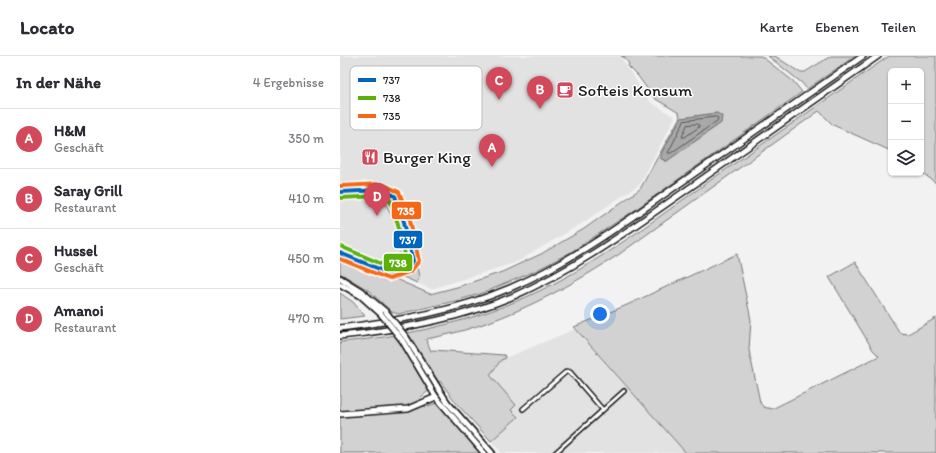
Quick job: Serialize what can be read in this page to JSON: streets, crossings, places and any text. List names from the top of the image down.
{
  "places": {
    "cafe": ["Softeis Konsum"],
    "restaurant": ["Burger King"]
  },
  "lines": ["transit line 735", "transit line 737", "transit line 738"],
  "legend": ["737", "738", "735"],
  "page": {
    "header": "Locato",
    "nav": ["Karte", "Ebenen", "Teilen"],
    "heading": ["In der Nähe", "4 Ergebnisse"],
    "pins": [
      "C",
      "B",
      "A",
      "D"
    ],
    "map_buttons": ["+", "−"],
    "list": [
      {
        "mark": "A",
        "name": "H&M",
        "note": "Geschäft",
        "value": "350 m"
      },
      {
        "mark": "B",
        "name": "Saray Grill",
        "note": "Restaurant",
        "value": "410 m"
      },
      {
        "mark": "C",
        "name": "Hussel",
        "note": "Geschäft",
        "value": "450 m"
      },
      {
        "mark": "D",
        "name": "Amanoi",
        "note": "Restaurant",
        "value": "470 m"
      }
    ]
  }
}
